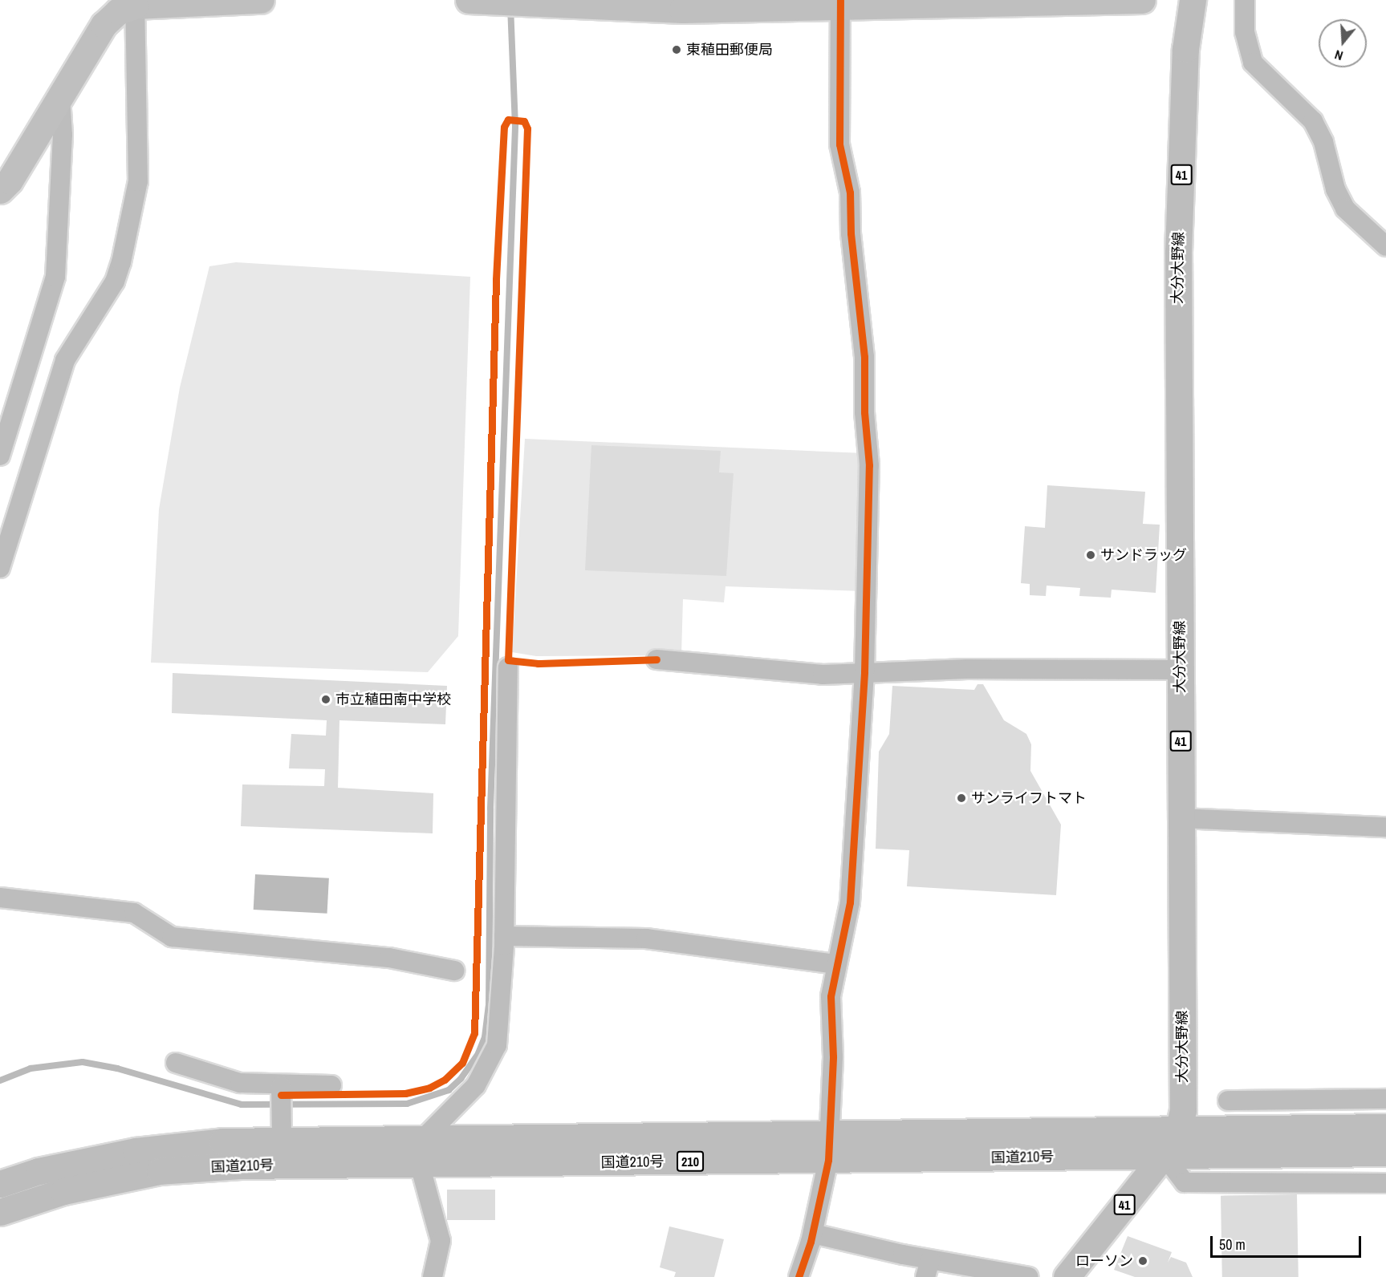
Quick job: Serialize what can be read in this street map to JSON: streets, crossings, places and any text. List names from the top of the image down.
{
  "streets": {
    "main road": [
      "41",
      "大分大野線",
      "国道210号",
      "210"
    ]
  },
  "crossings": [
    ["大分大野線", "国道210号"]
  ],
  "places": [
    "東稙田郵便局",
    "サンドラッグ",
    "市立稙田南中学校",
    "サンライフトマト",
    "ローソン"
  ],
  "scale_bar": "50 m",
  "north": "bottom"
}
